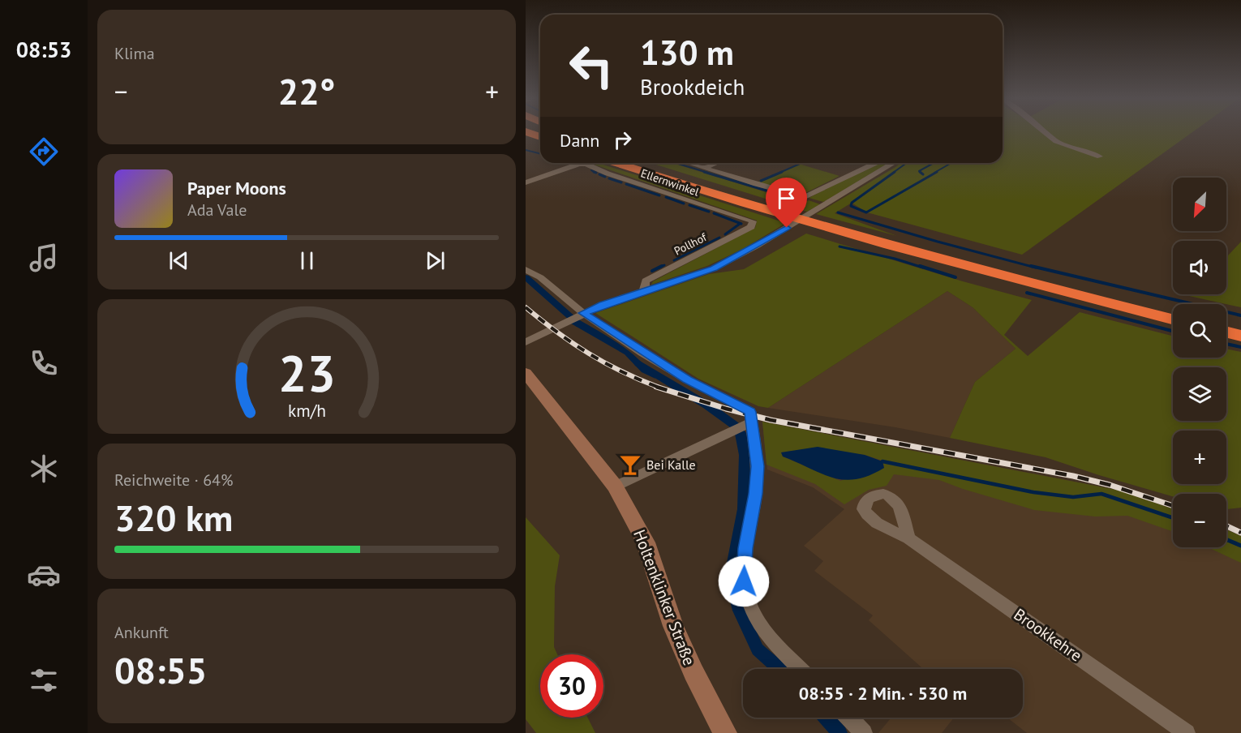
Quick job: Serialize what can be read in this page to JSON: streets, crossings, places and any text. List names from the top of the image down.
{
  "streets": {
    "main road": ["Holtenklinker Straße"],
    "street": ["Ellernwinkel", "Pollhof", "Brookkehre"]
  },
  "crossings": [
    ["Ellernwinkel", "Pollhof"]
  ],
  "places": {
    "bar": ["Bei Kalle"]
  },
  "north": "bottom left",
  "page": {
    "tabs": "08:53",
    "tile": [
      "Klima",
      ["Reichweite · 64%", "320 km"],
      ["Ankunft", "08:55"]
    ],
    "turn": ["130 m", "Brookdeich"],
    "heat": ["−", "22°", "+"],
    "then": "Dann",
    "song": ["Paper Moons", "Ada Vale"],
    "map_buttons": ["+", "−"],
    "limit": "30",
    "trip": "08:55 · 2 Min. · 530 m",
    "gauge": ["23", "km/h"]
  }
}
